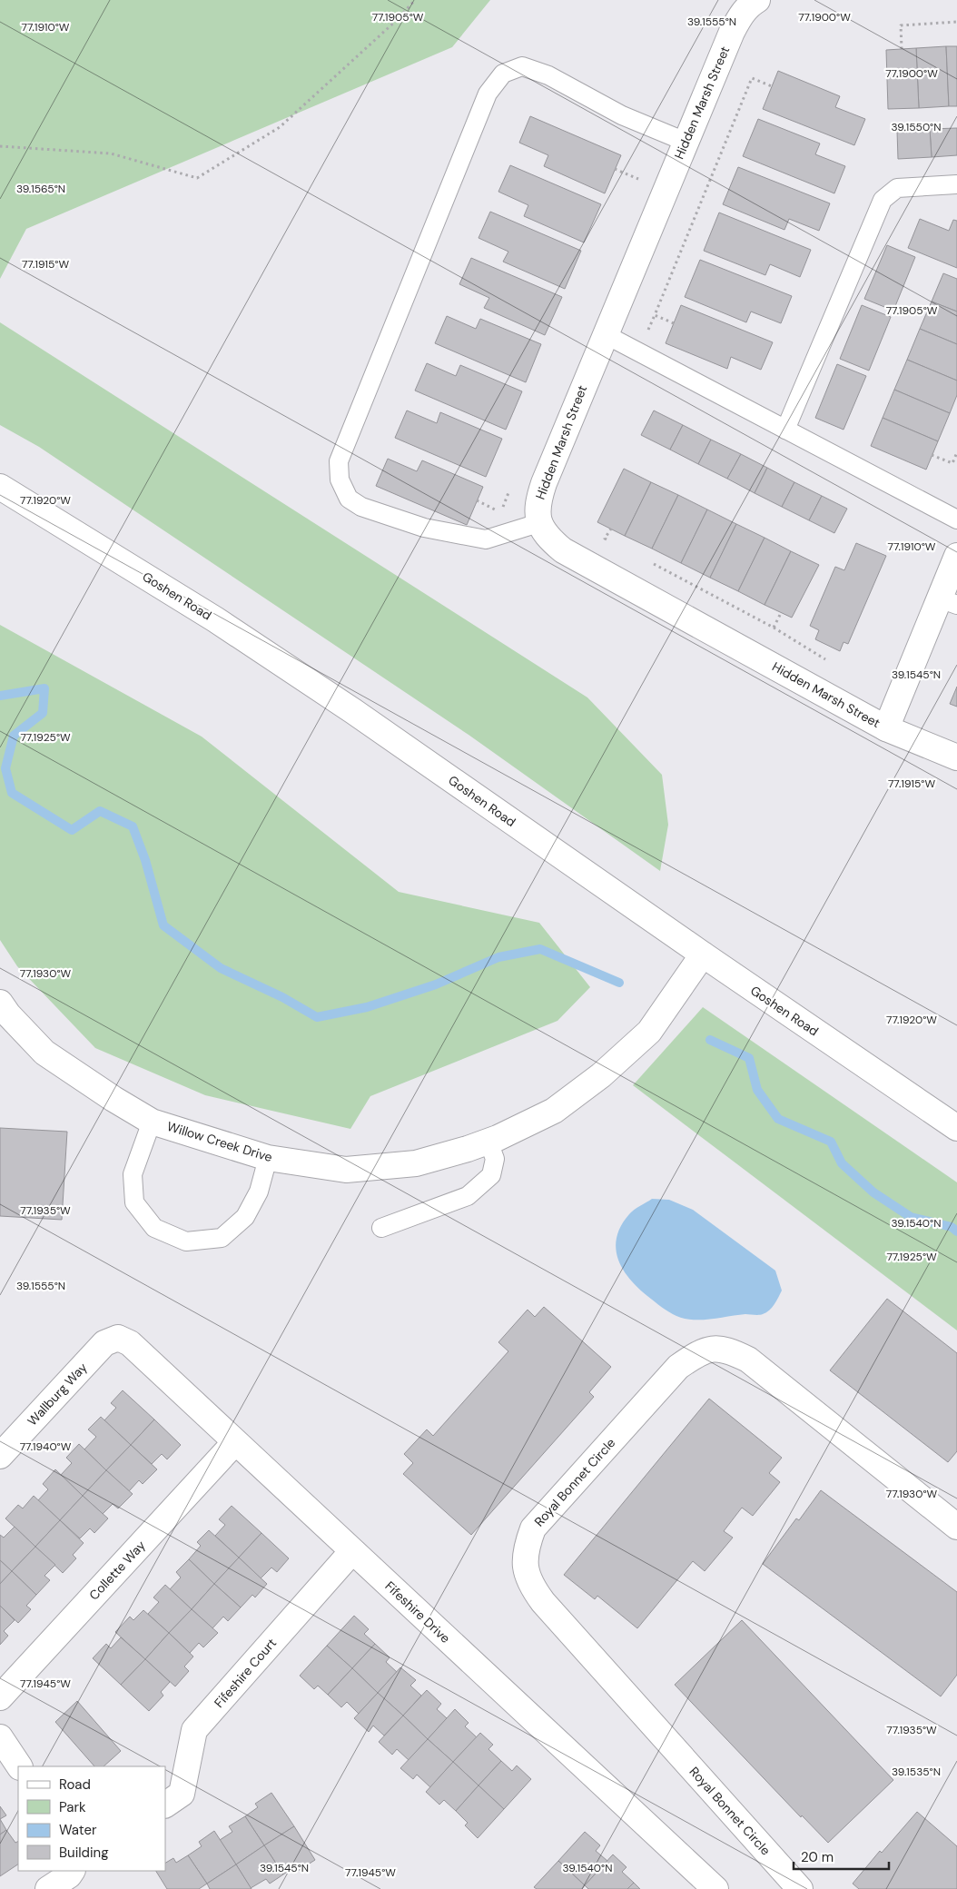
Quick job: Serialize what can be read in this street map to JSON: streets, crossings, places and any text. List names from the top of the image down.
{
  "streets": {
    "street": [
      "Hidden Marsh Street",
      "Goshen Road",
      "Willow Creek Drive",
      "Wallburg Way",
      "Royal Bonnet Circle",
      "Collette Way",
      "Fifeshire Drive",
      "Fifeshire Court"
    ]
  },
  "crossings": [
    ["Goshen Road", "Willow Creek Drive"],
    ["Wallburg Way", "Fifeshire Drive"],
    ["Collette Way", "Fifeshire Drive"],
    ["Fifeshire Drive", "Fifeshire Court"]
  ],
  "legend": [
    "Road",
    "Park",
    "Water",
    "Building"
  ],
  "scale_bar": "20 m",
  "coordinates": [
    "77.1905°W",
    "77.1900°W",
    "39.1555°N",
    "77.1910°W",
    "39.1550°N",
    "39.1565°N",
    "77.1915°W",
    "77.1920°W",
    "39.1545°N",
    "77.1925°W",
    "77.1930°W",
    "77.1935°W",
    "39.1540°N",
    "77.1940°W",
    "77.1945°W",
    "39.1535°N"
  ]
}
